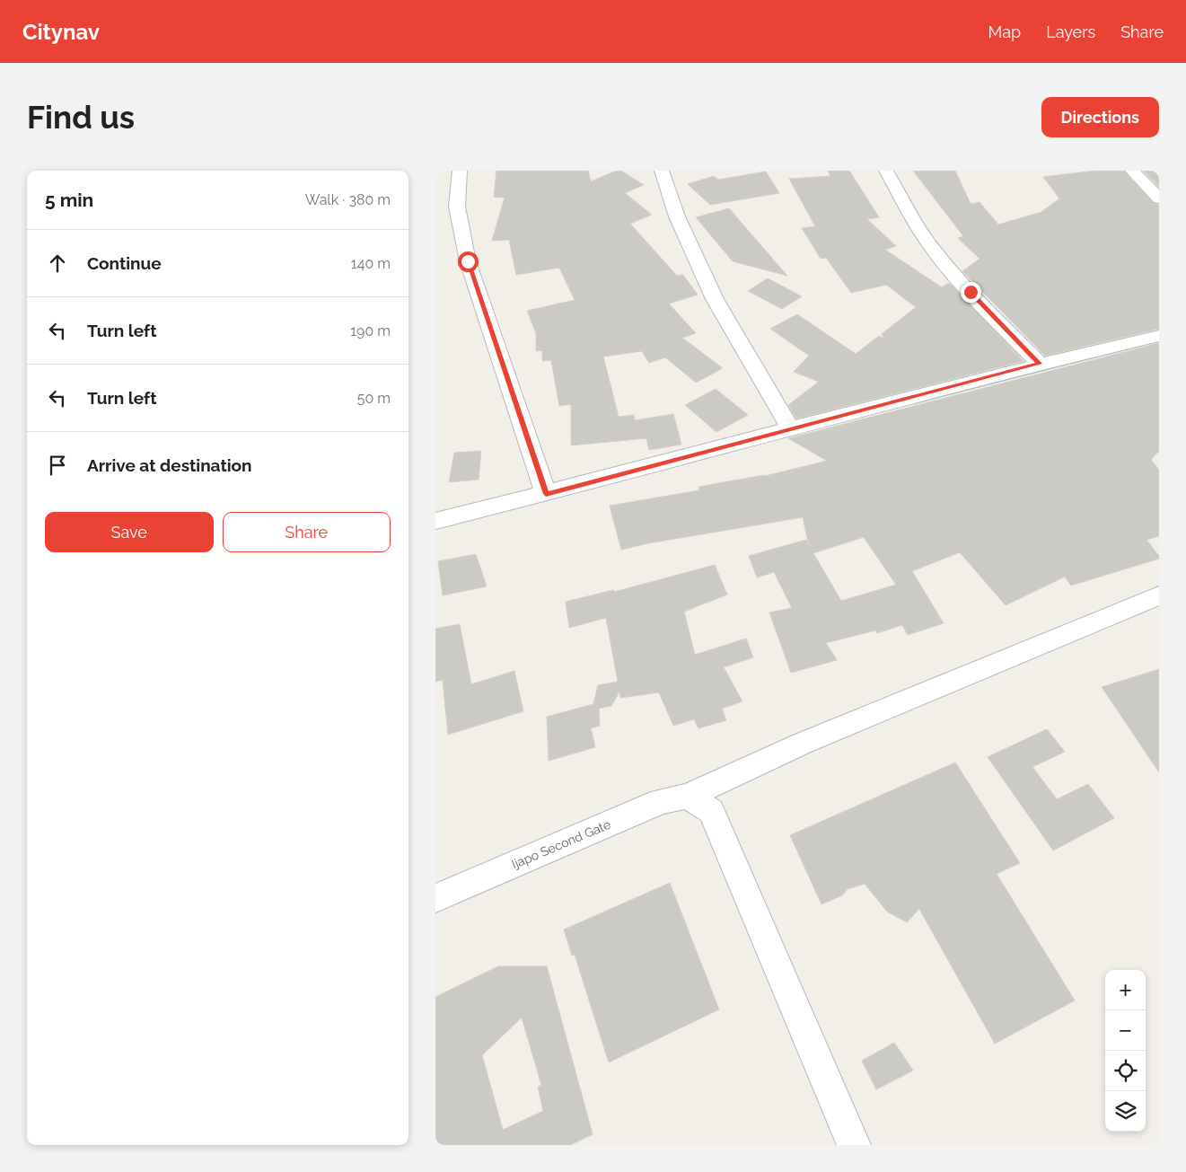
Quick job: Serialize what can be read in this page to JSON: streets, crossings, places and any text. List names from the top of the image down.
{
  "streets": {
    "street": ["Ijapo Second Gate"]
  },
  "page": {
    "header": "Citynav",
    "nav": ["Map", "Layers", "Share"],
    "buttons": [
      "Directions",
      ["Save", "Share"]
    ],
    "title": "Find us",
    "heading": ["5 min", "Walk · 380 m"],
    "list": [
      ["Continue", "140 m"],
      ["Turn left", "190 m"],
      ["Turn left", "50 m"],
      "Arrive at destination"
    ],
    "map_buttons": ["+", "−"]
  }
}
